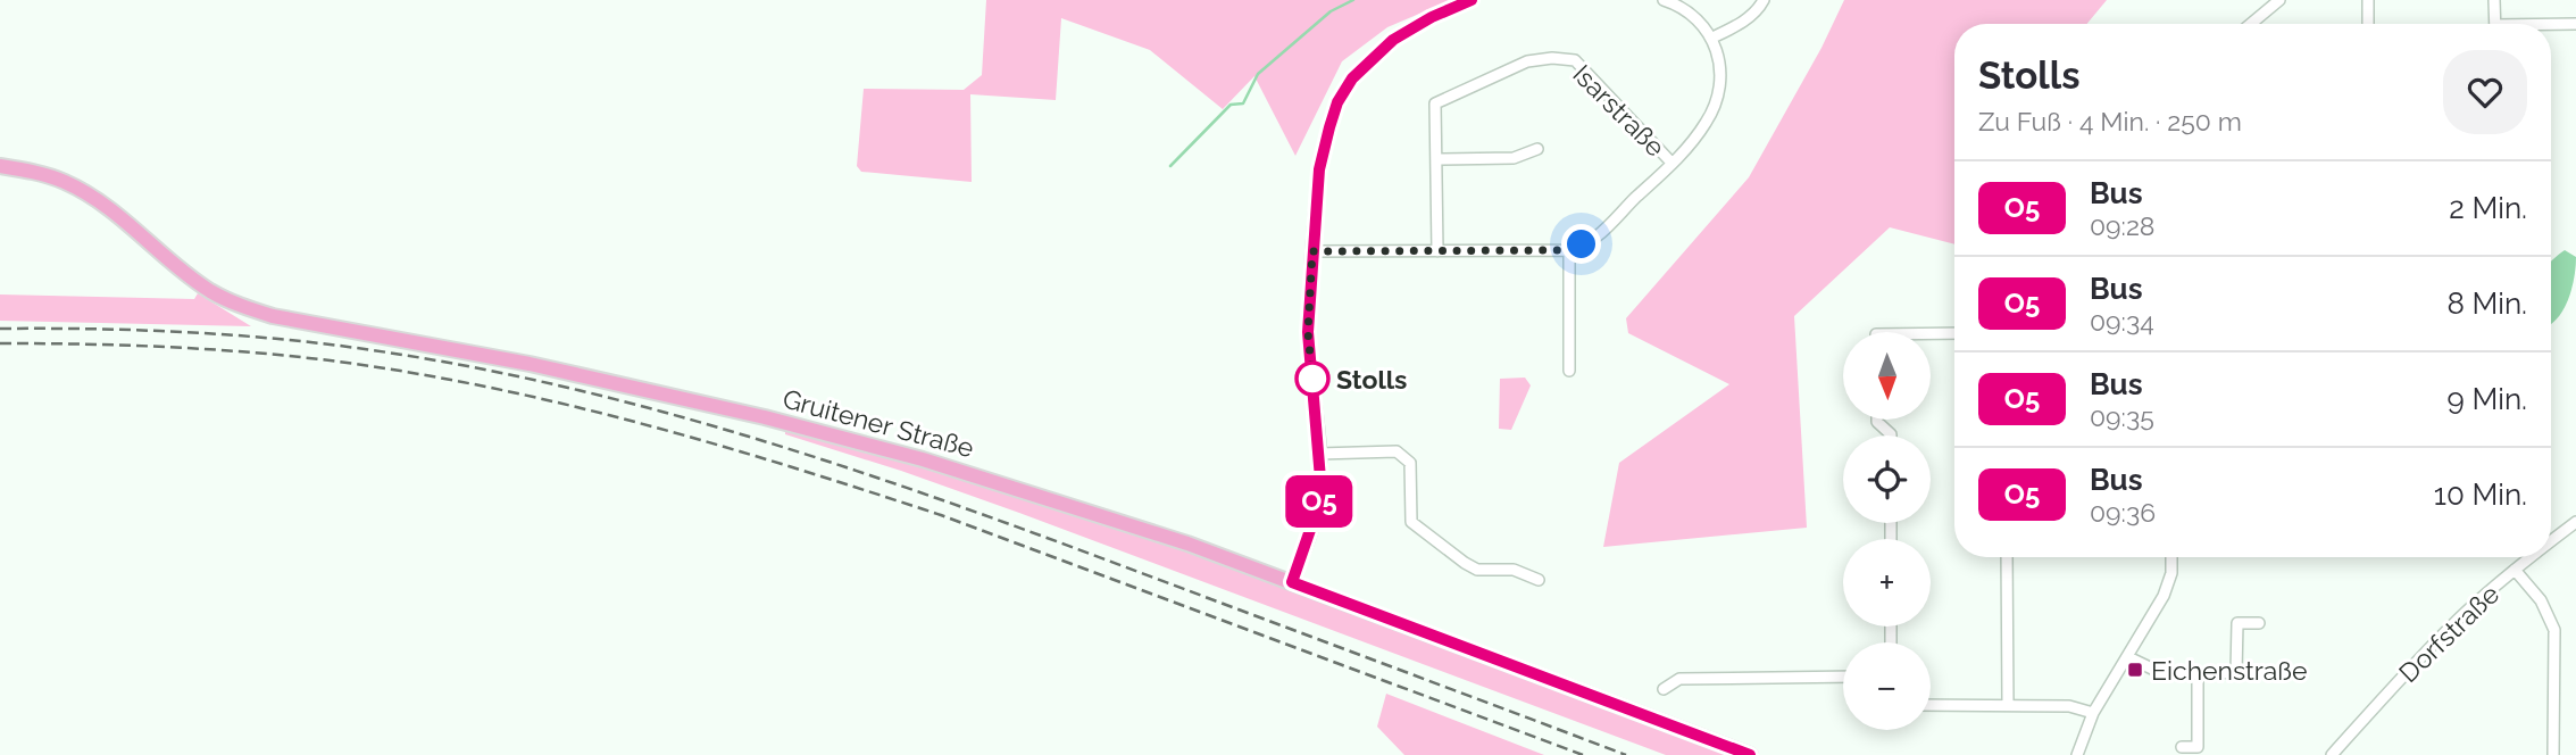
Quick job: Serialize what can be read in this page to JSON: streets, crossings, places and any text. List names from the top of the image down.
{
  "streets": {
    "main road": ["Gruitener Straße"],
    "street": ["Isarstraße", "Dorfstraße"]
  },
  "places": {
    "other": ["Stolls"],
    "transit": ["Eichenstraße"]
  },
  "lines": ["bus line O5"],
  "north": "bottom",
  "page": {
    "on_map": "O5",
    "heading": ["Stolls", "Zu Fuß · 4 Min. · 250 m"],
    "list": [
      {
        "mark": "O5",
        "name": "Bus",
        "note": "09:28",
        "value": "2 Min."
      },
      {
        "mark": "O5",
        "name": "Bus",
        "note": "09:34",
        "value": "8 Min."
      },
      {
        "mark": "O5",
        "name": "Bus",
        "note": "09:35",
        "value": "9 Min."
      },
      {
        "mark": "O5",
        "name": "Bus",
        "note": "09:36",
        "value": "10 Min."
      }
    ],
    "map_buttons": ["+", "−"]
  }
}
